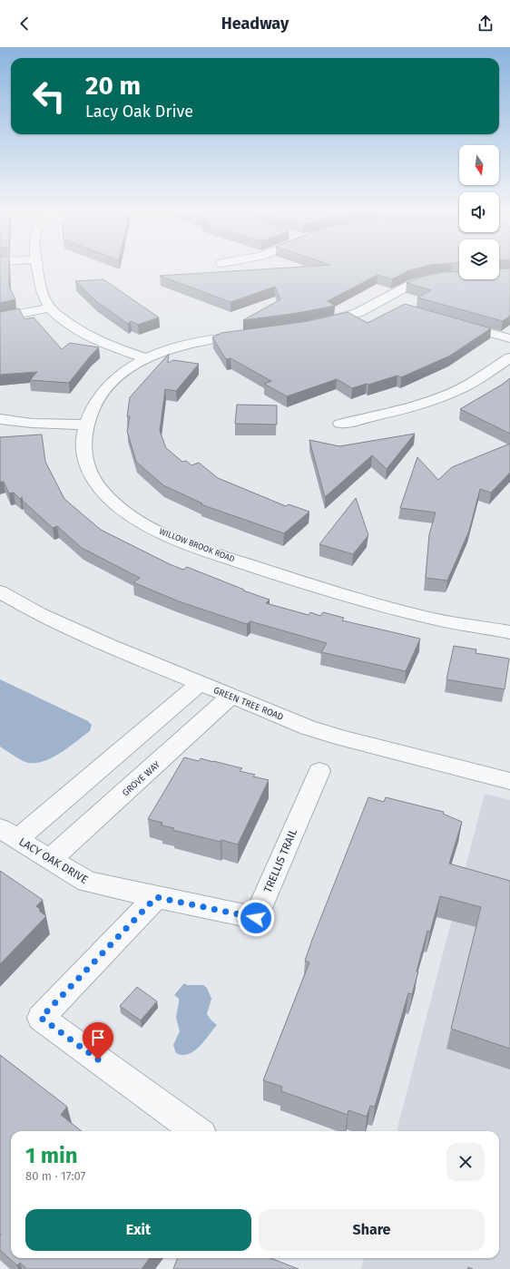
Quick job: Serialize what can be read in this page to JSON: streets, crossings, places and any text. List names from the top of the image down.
{
  "streets": {
    "street": [
      "WILLOW BROOK ROAD",
      "GREEN TREE ROAD",
      "GROVE WAY",
      "LACY OAK DRIVE",
      "TRELLIS TRAIL"
    ]
  },
  "crossings": [
    ["GREEN TREE ROAD", "GROVE WAY"],
    ["GROVE WAY", "LACY OAK DRIVE"],
    ["LACY OAK DRIVE", "TRELLIS TRAIL"]
  ],
  "north": "bottom",
  "page": {
    "header": "Headway",
    "turn": ["20 m", "Lacy Oak Drive"],
    "heading": ["1 min", "80 m · 17:07"],
    "buttons": ["Exit", "Share"]
  }
}
